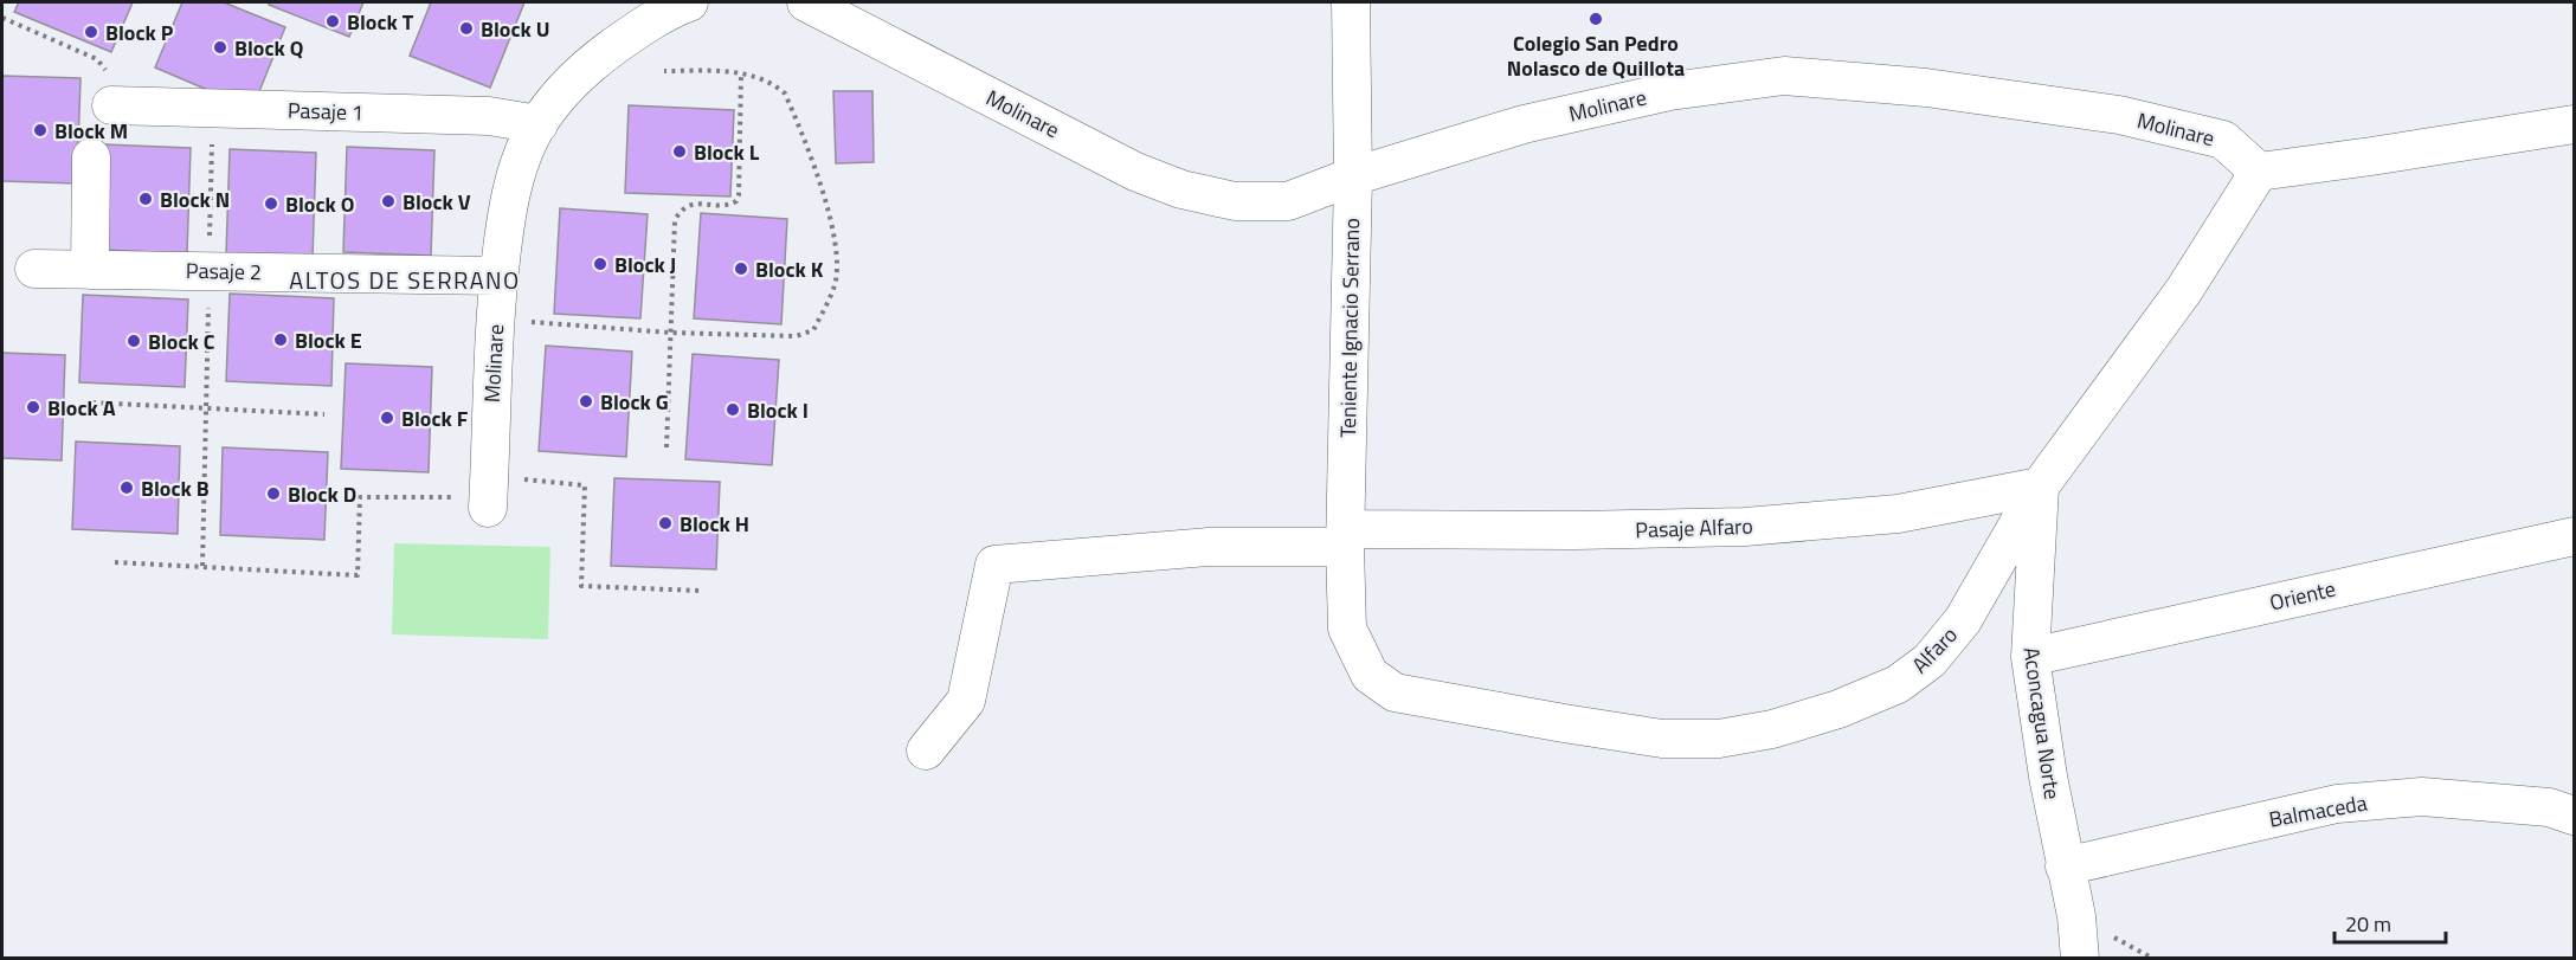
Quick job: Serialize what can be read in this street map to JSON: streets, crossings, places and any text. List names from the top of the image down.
{
  "streets": {
    "street": [
      "Molinare",
      "Pasaje 1",
      "Pasaje 2",
      "Teniente Ignacio Serrano",
      "Pasaje Alfaro",
      "Oriente",
      "Alfaro",
      "Aconcagua Norte",
      "Balmaceda"
    ]
  },
  "crossings": [
    ["Molinare", "Pasaje 1"],
    ["Molinare", "Pasaje 2"],
    ["Molinare", "Teniente Ignacio Serrano"],
    ["Molinare", "Alfaro"],
    ["Teniente Ignacio Serrano", "Pasaje Alfaro"],
    ["Teniente Ignacio Serrano", "Alfaro"],
    ["Pasaje Alfaro", "Alfaro"],
    ["Pasaje Alfaro", "Aconcagua Norte"],
    ["Oriente", "Aconcagua Norte"],
    ["Alfaro", "Aconcagua Norte"],
    ["Aconcagua Norte", "Balmaceda"]
  ],
  "districts": ["ALTOS DE SERRANO"],
  "places": [
    "Colegio San Pedro Nolasco de Quillota",
    "Block T",
    "Block U",
    "Block P",
    "Block Q",
    "Block M",
    "Block L",
    "Block N",
    "Block V",
    "Block O",
    "Block J",
    "Block K",
    "Block E",
    "Block C",
    "Block G",
    "Block A",
    "Block I",
    "Block F",
    "Block B",
    "Block D",
    "Block H"
  ],
  "scale_bar": "20 m"
}
